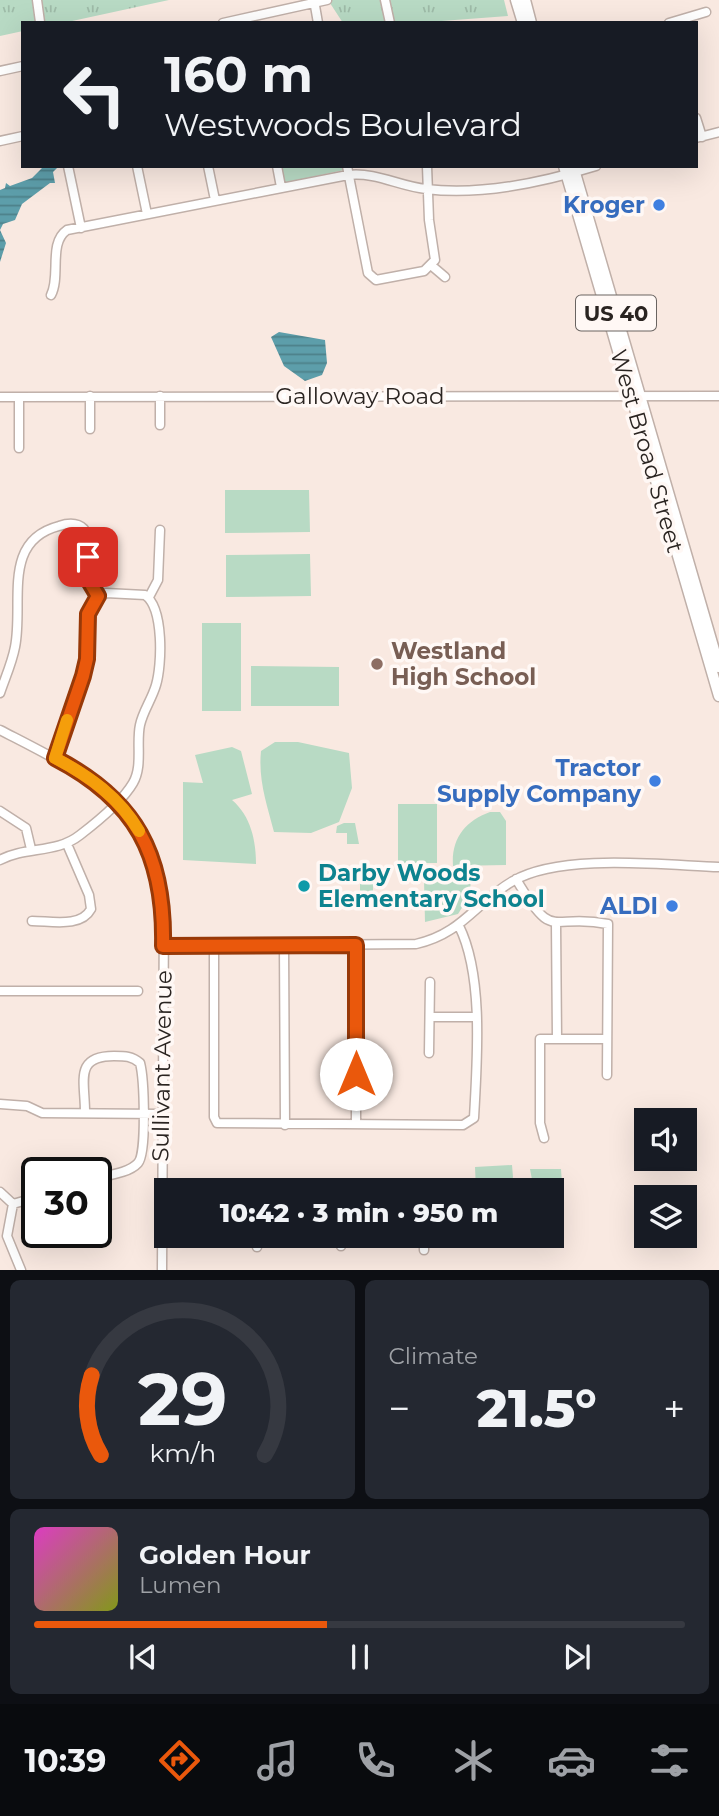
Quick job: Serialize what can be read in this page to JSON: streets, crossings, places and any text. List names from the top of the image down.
{
  "streets": {
    "main road": ["US 40", "West Broad Street"],
    "street": ["Galloway Road", "Sullivant Avenue"]
  },
  "crossings": [
    ["Galloway Road", "West Broad Street"]
  ],
  "places": [
    "Kroger",
    "Westland High School",
    "Tractor Supply Company",
    "Darby Woods Elementary School",
    "ALDI"
  ],
  "page": {
    "turn": ["160 m", "Westwoods Boulevard"],
    "limit": "30",
    "trip": "10:42 · 3 min · 950 m",
    "tile": "Climate",
    "heat": ["−", "21.5°", "+"],
    "song": ["Golden Hour", "Lumen"],
    "tabs": "10:39",
    "gauge": ["29", "km/h"]
  }
}
